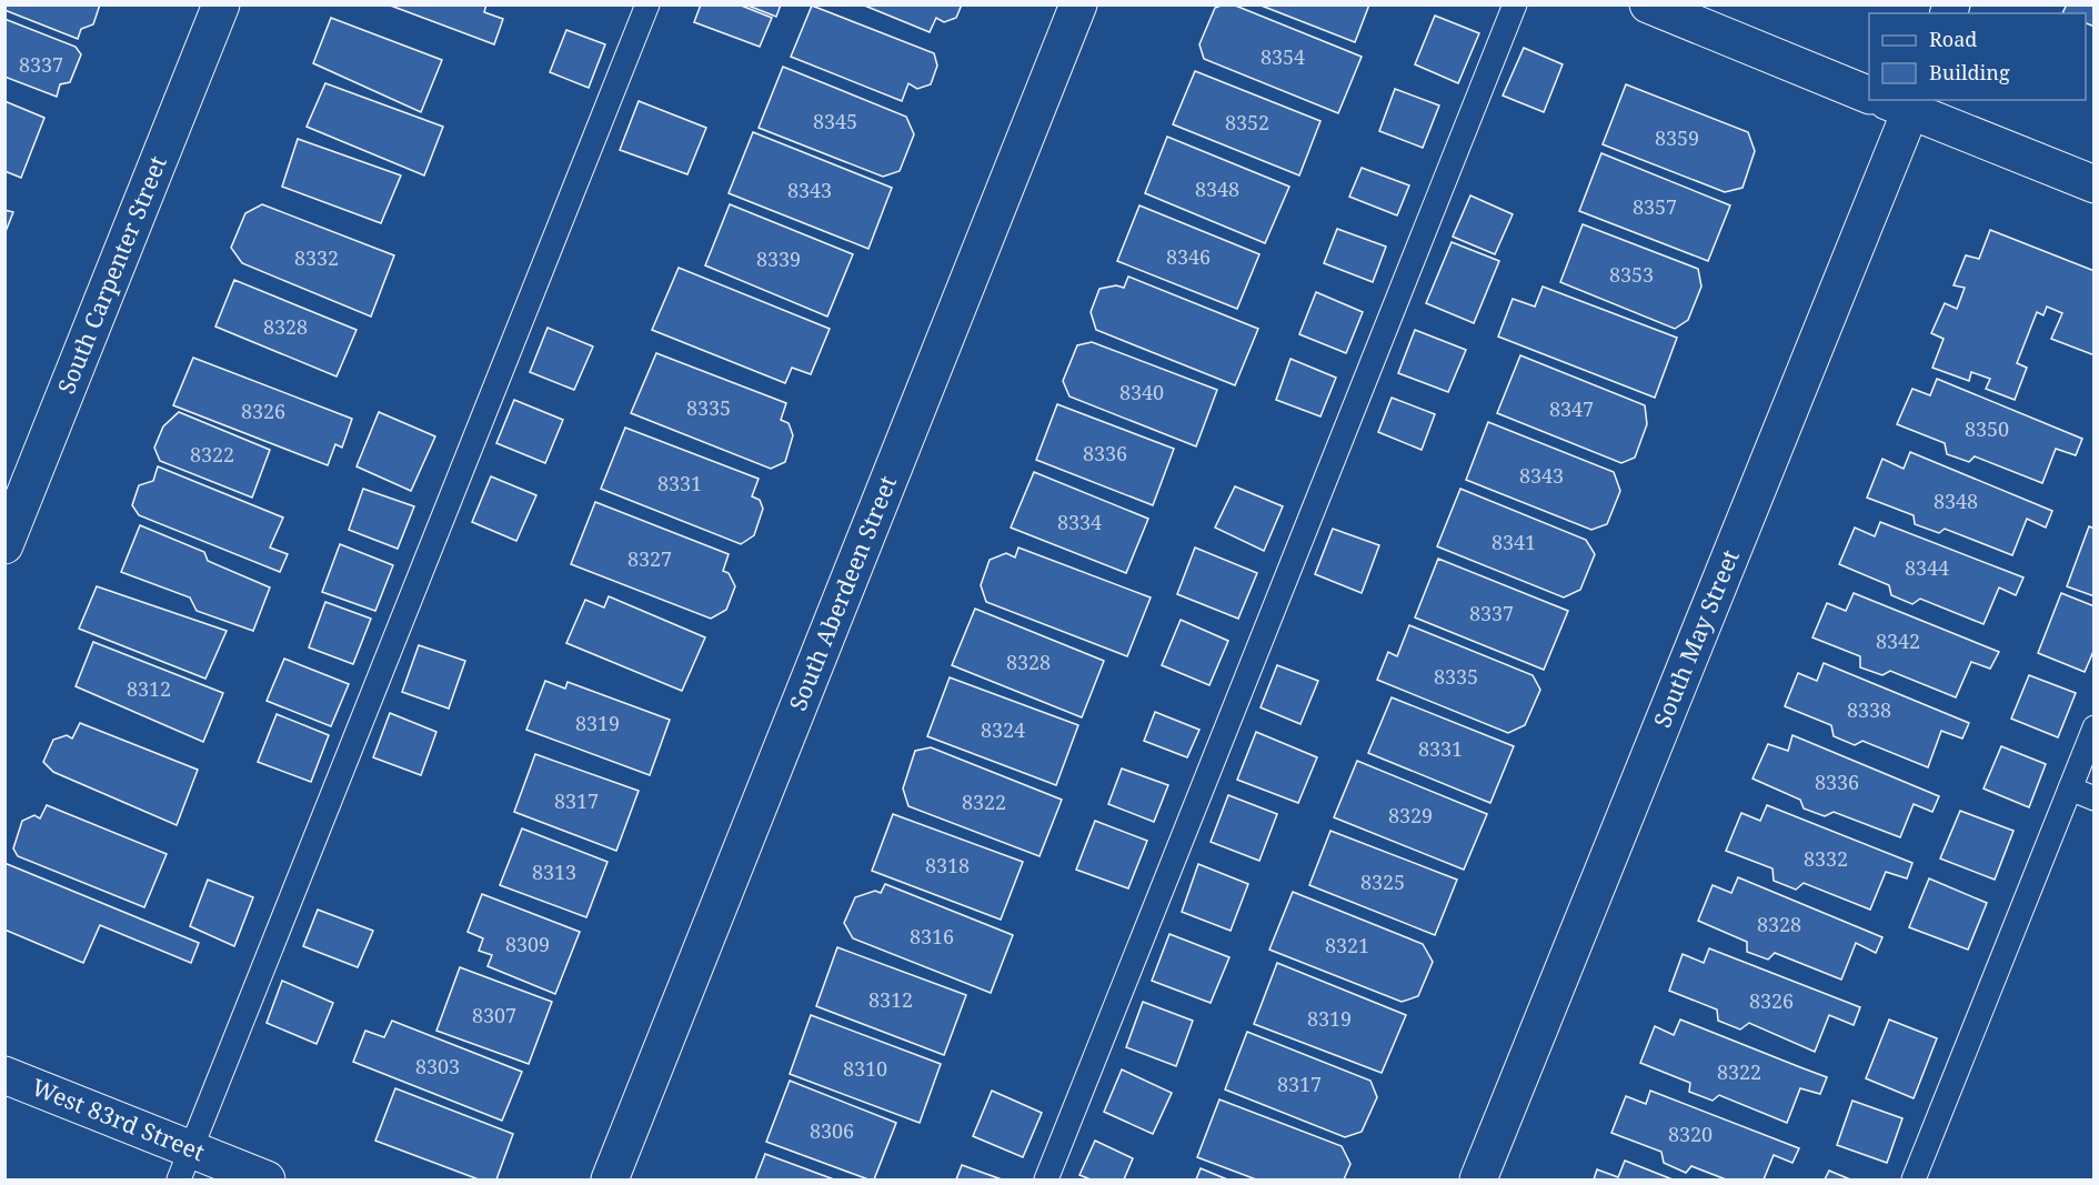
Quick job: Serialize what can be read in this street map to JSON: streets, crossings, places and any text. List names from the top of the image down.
{
  "streets": {
    "street": [
      "South Carpenter Street",
      "South Aberdeen Street",
      "South May Street",
      "West 83rd Street"
    ]
  },
  "house_numbers": [
    "8354",
    "8337",
    "8345",
    "8352",
    "8359",
    "8348",
    "8343",
    "8357",
    "8346",
    "8332",
    "8339",
    "8353",
    "8328",
    "8340",
    "8335",
    "8347",
    "8326",
    "8350",
    "8336",
    "8322",
    "8343",
    "8331",
    "8348",
    "8334",
    "8341",
    "8327",
    "8344",
    "8337",
    "8342",
    "8328",
    "8335",
    "8312",
    "8338",
    "8319",
    "8324",
    "8331",
    "8336",
    "8317",
    "8322",
    "8329",
    "8332",
    "8318",
    "8313",
    "8325",
    "8328",
    "8316",
    "8309",
    "8321",
    "8312",
    "8326",
    "8307",
    "8319",
    "8303",
    "8310",
    "8322",
    "8317",
    "8306",
    "8320"
  ],
  "legend": ["Road", "Building"]
}
